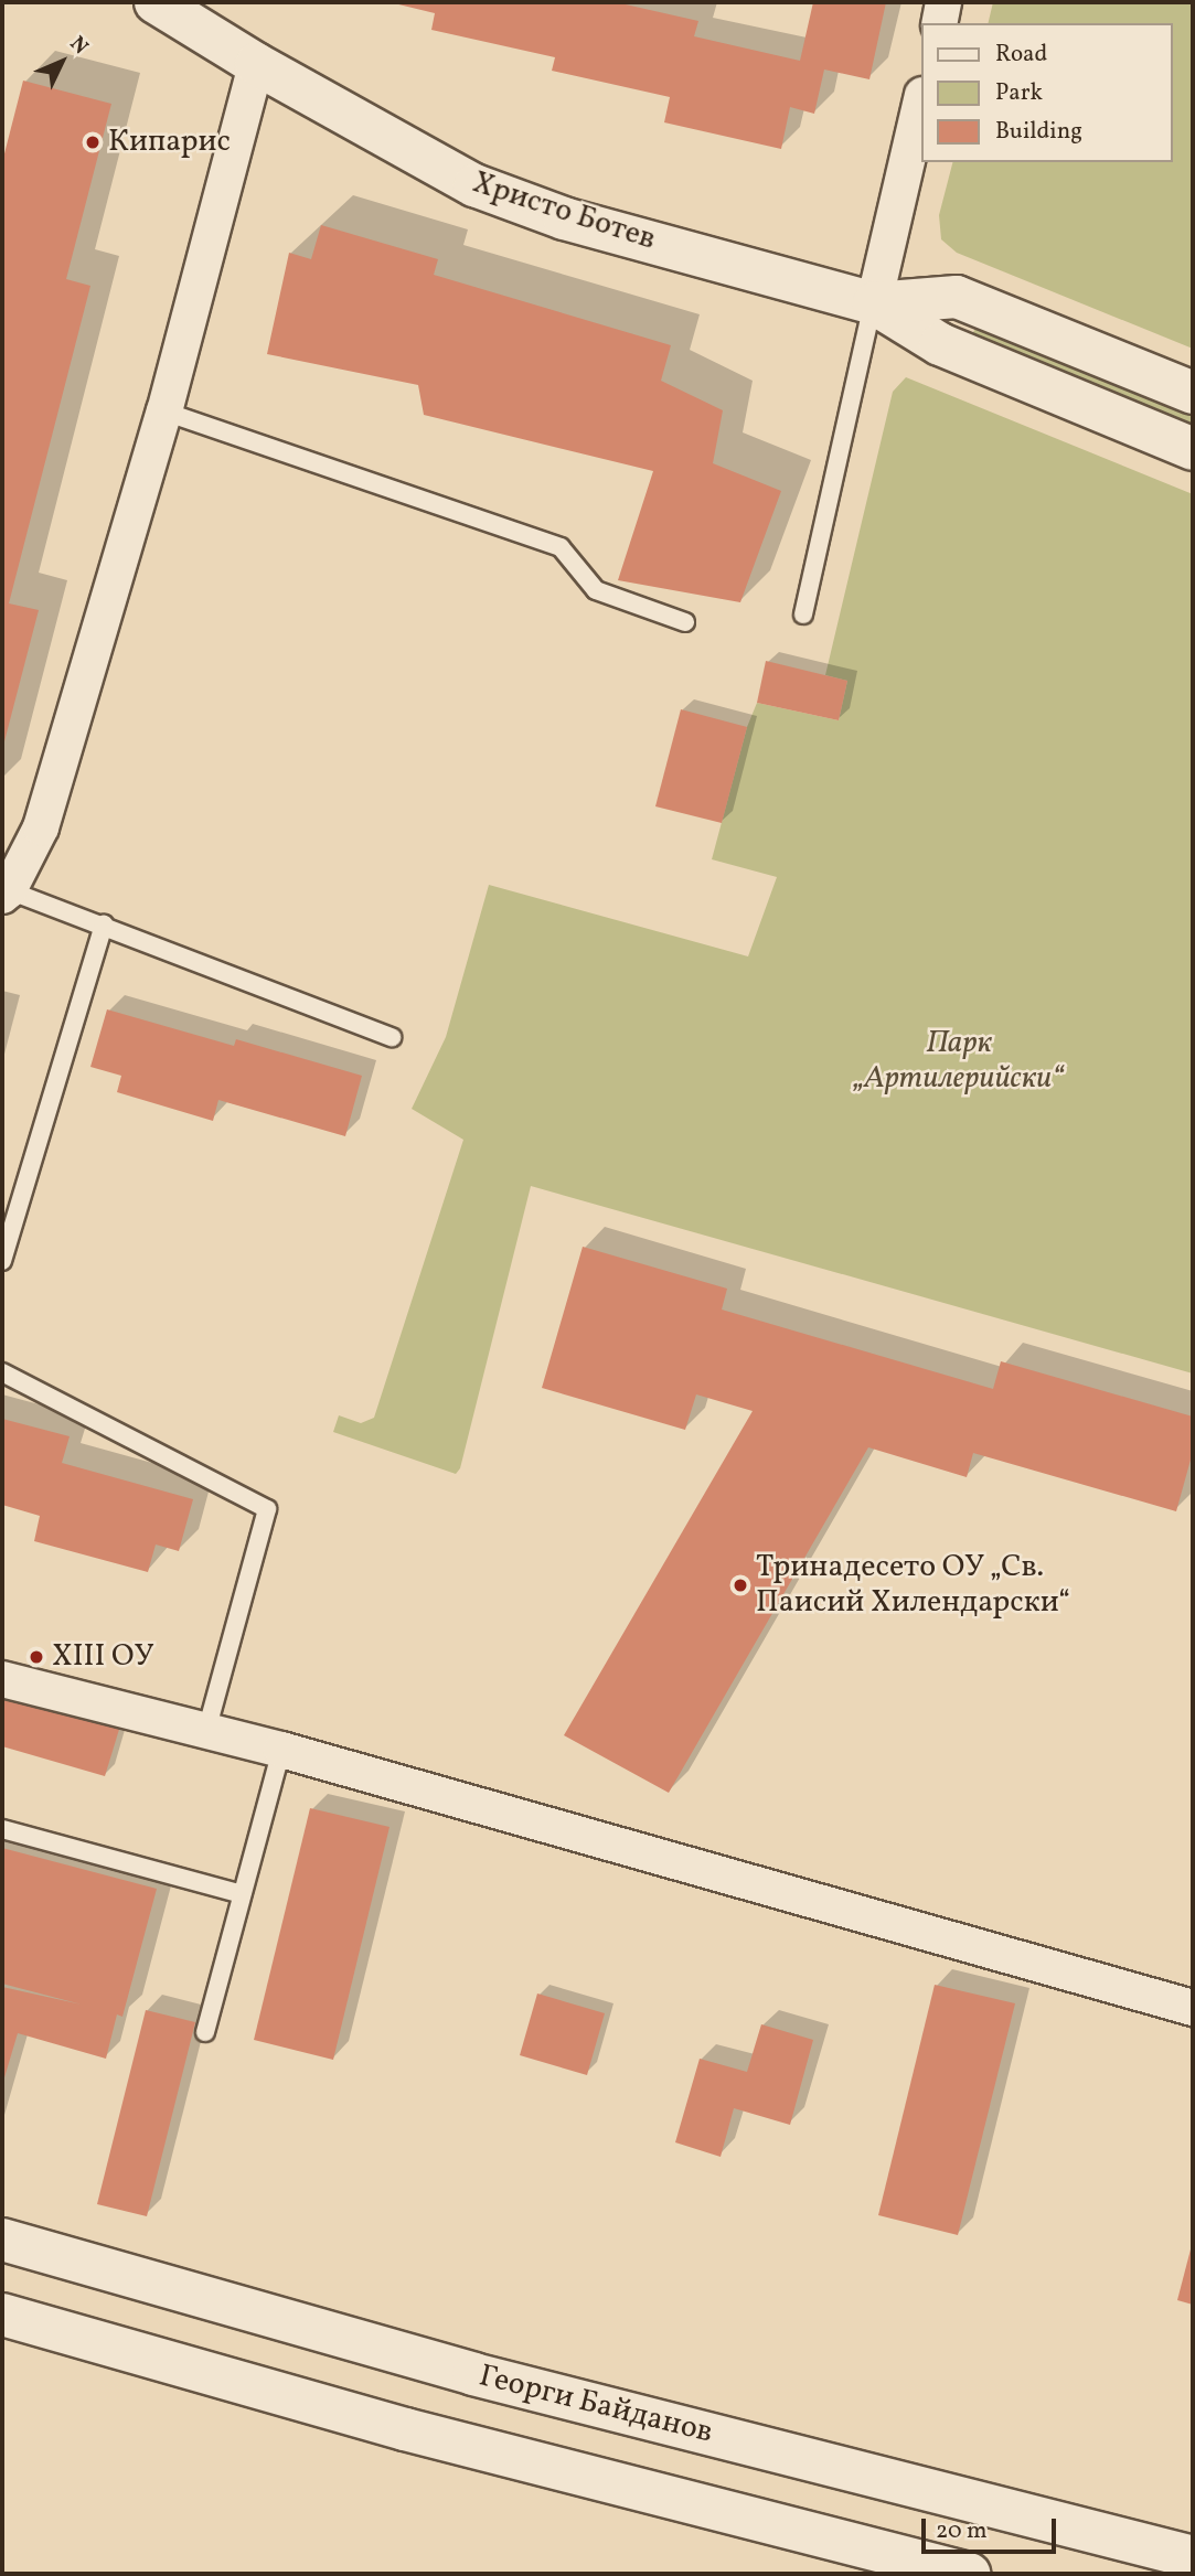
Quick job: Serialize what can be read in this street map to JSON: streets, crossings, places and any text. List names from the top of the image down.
{
  "streets": {
    "main road": ["Христо Ботев", "Георги Байданов"]
  },
  "parks": ["Парк „Артилерийски“"],
  "places": ["Кипарис", "Тринадесето ОУ „Св. Паисий Хилендарски“", "XIII ОУ"],
  "legend": ["Road", "Park", "Building"],
  "scale_bar": "20 m",
  "north": "top right"
}
